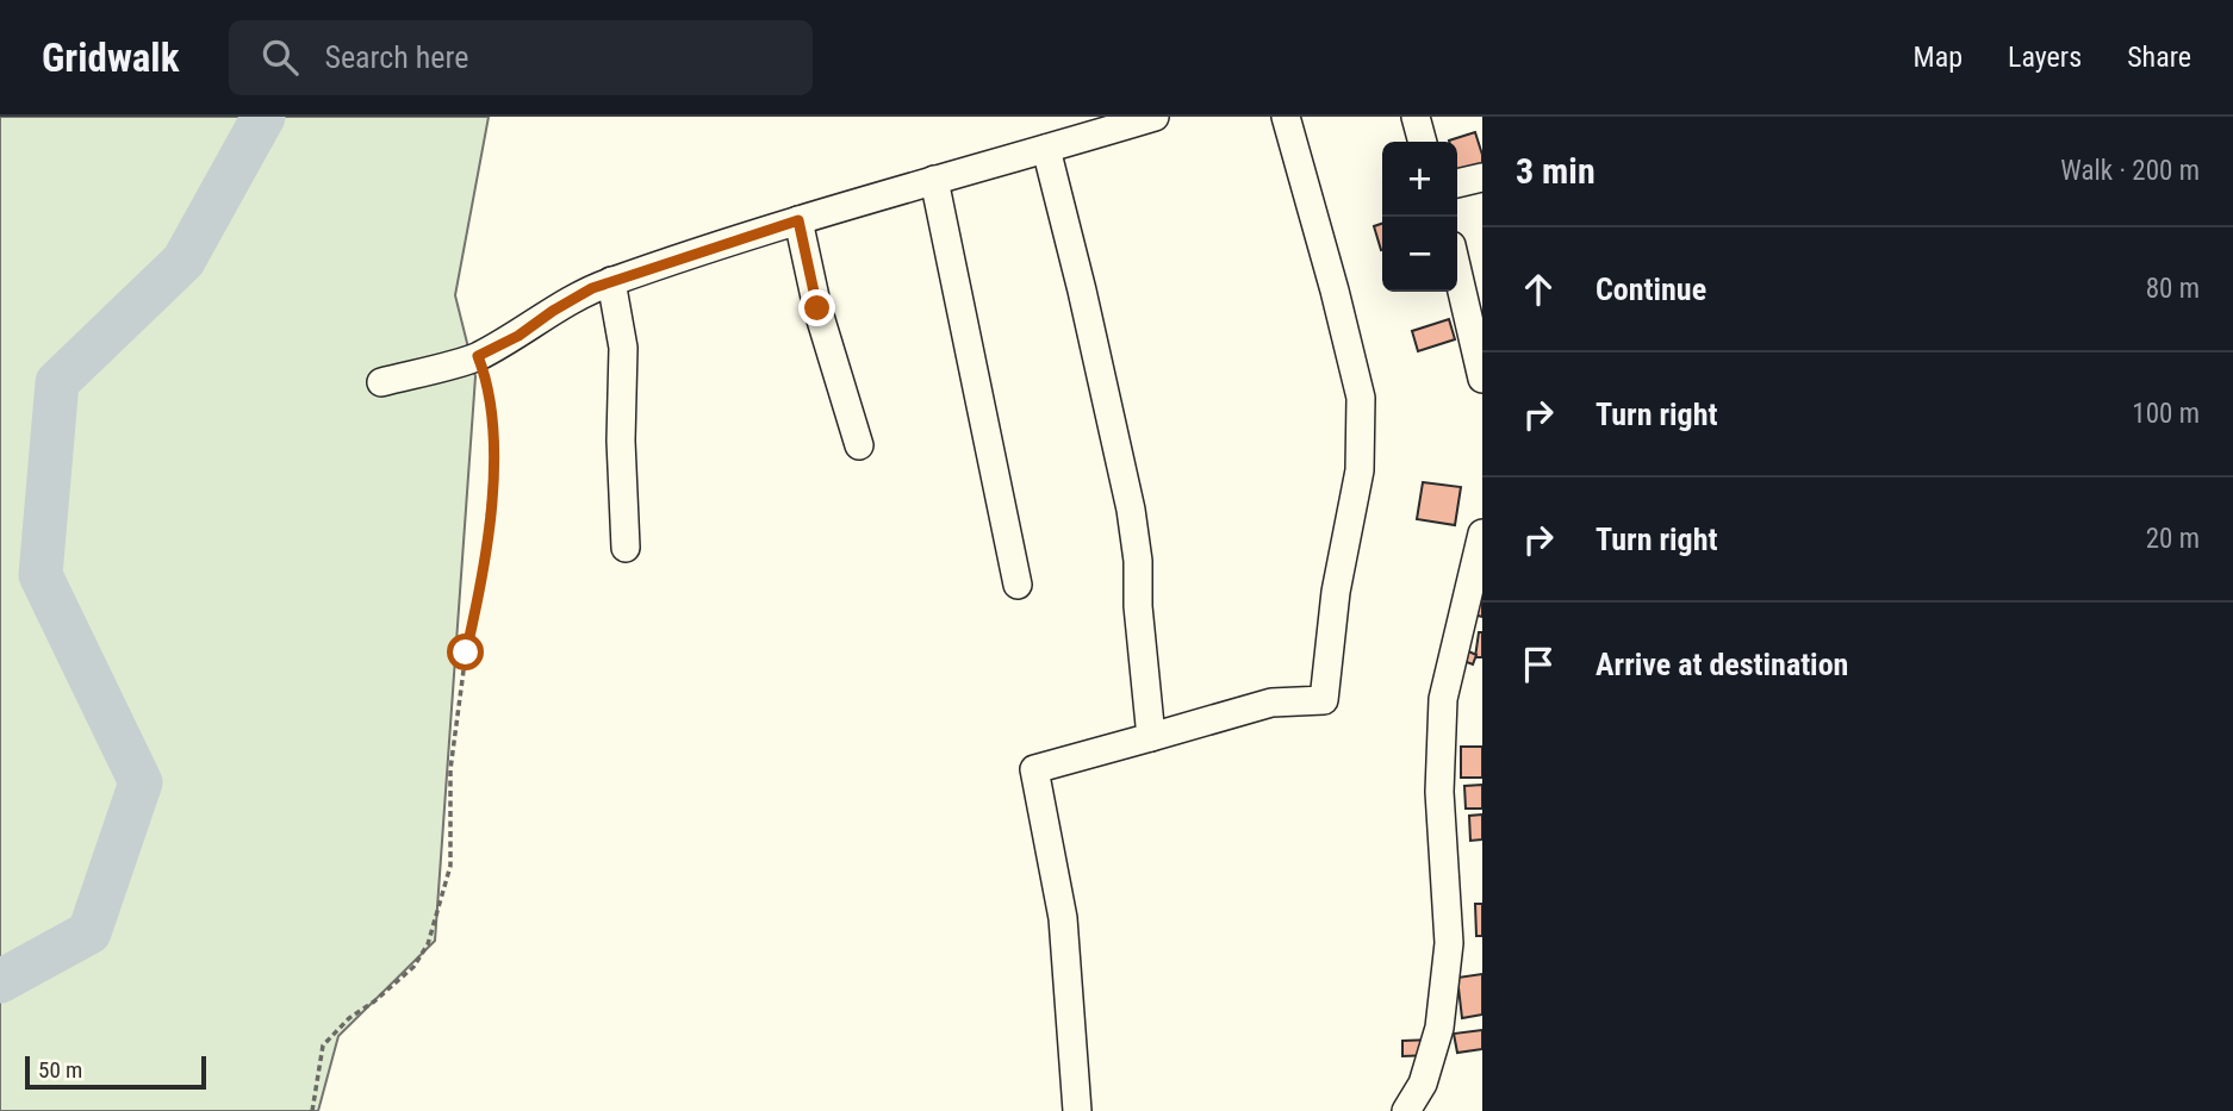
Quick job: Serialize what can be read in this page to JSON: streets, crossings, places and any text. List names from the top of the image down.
{
  "scale_bar": "50 m",
  "page": {
    "header": "Gridwalk",
    "search": "Search here",
    "nav": ["Map", "Layers", "Share"],
    "heading": ["3 min", "Walk · 200 m"],
    "map_buttons": ["+", "−"],
    "list": [
      ["Continue", "80 m"],
      ["Turn right", "100 m"],
      ["Turn right", "20 m"],
      "Arrive at destination"
    ],
    "scale": "50 m"
  }
}
